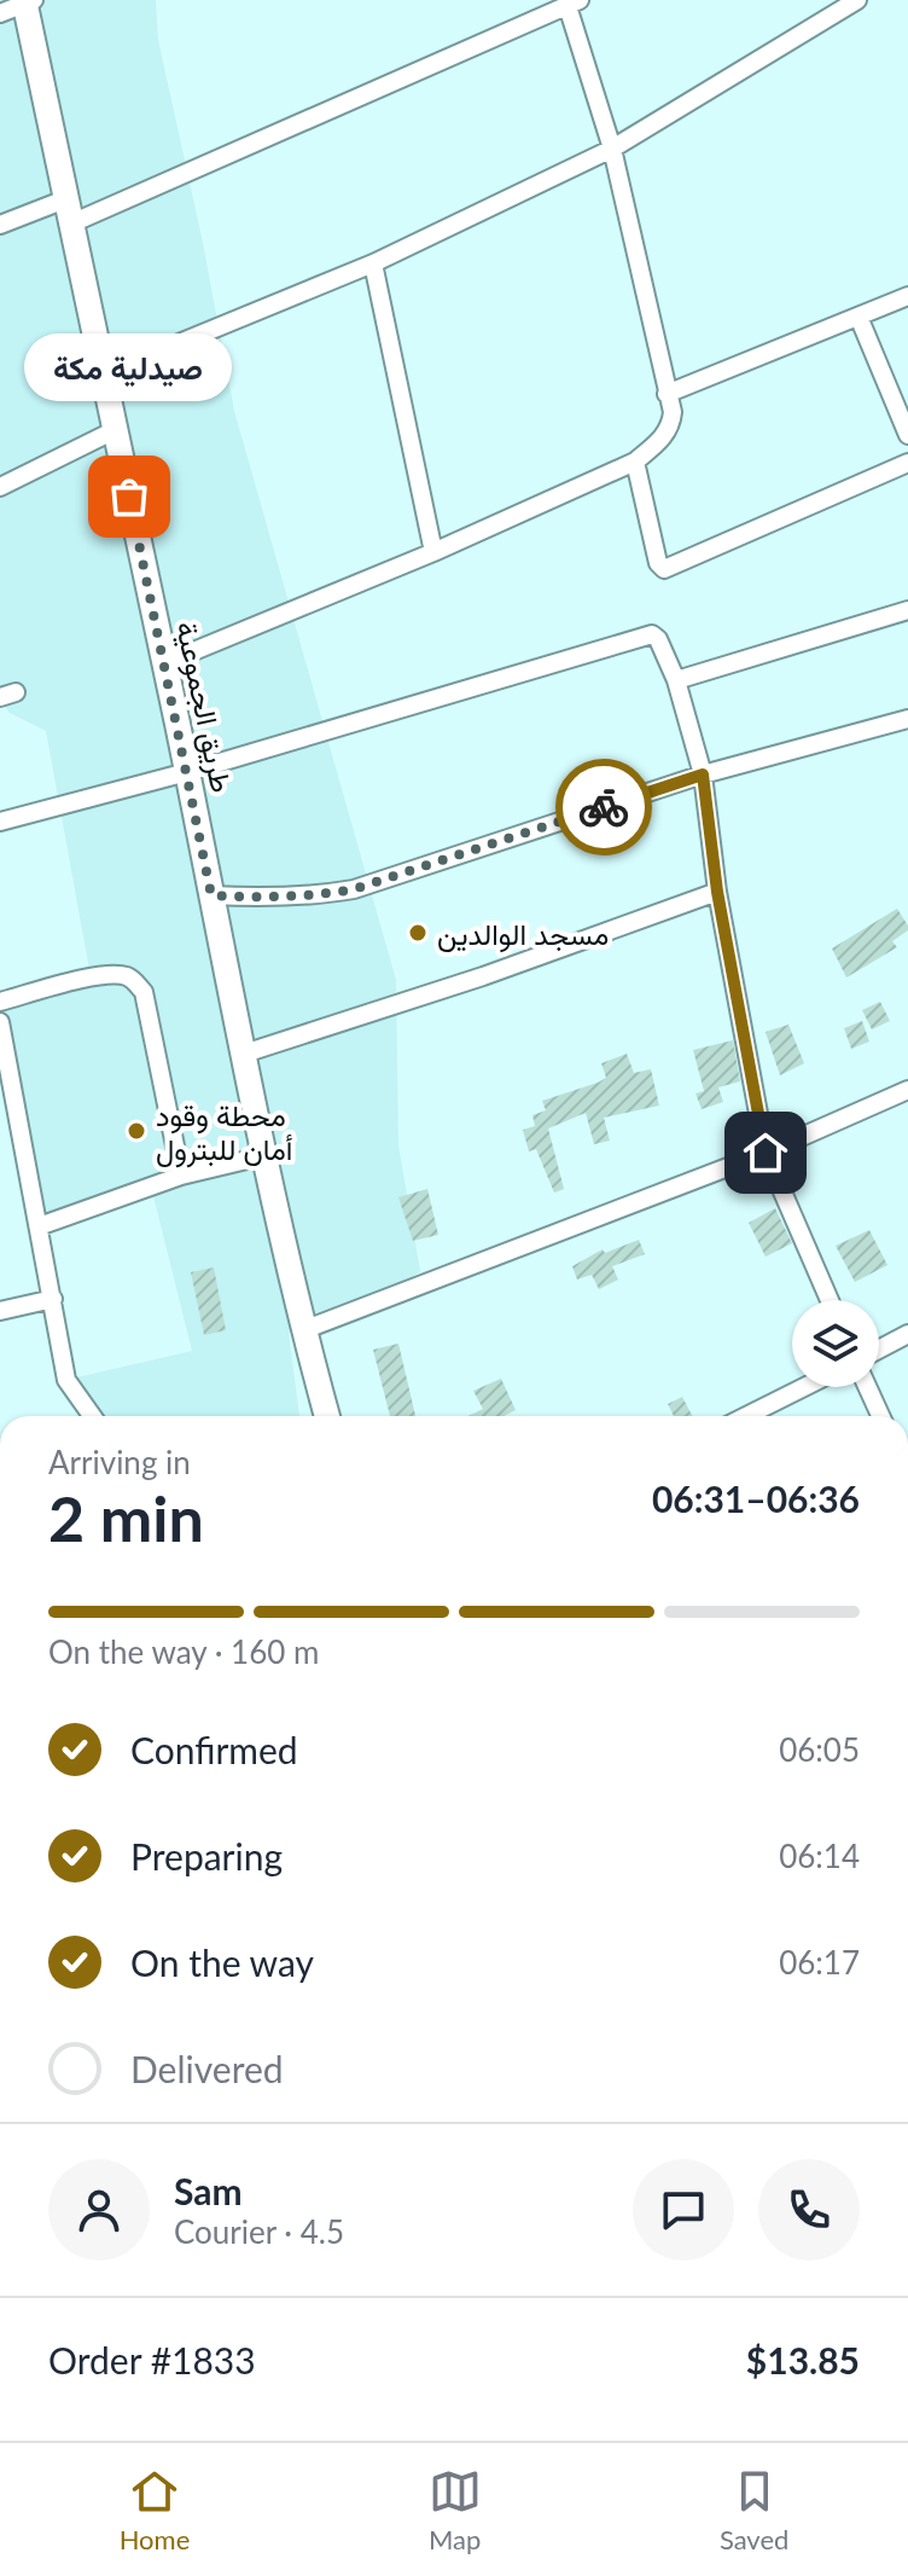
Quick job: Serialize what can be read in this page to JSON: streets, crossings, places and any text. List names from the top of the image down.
{
  "streets": {
    "main road": ["طريق الجموعية"]
  },
  "places": ["صيدلية مكة", "مسجد الوالدين", "محطة وقود أمان للبترول"],
  "page": {
    "bubble": "صيدلية مكة",
    "heading": ["2 min", "Arriving in", "06:31–06:36"],
    "panel": [
      "Sam",
      "Courier · 4.5",
      "Order #1833",
      "$13.85"
    ],
    "bar": "On the way · 160 m",
    "list": [
      ["Confirmed", "06:05"],
      ["Preparing", "06:14"],
      ["On the way", "06:17"],
      "Delivered"
    ],
    "tabs": ["Home", "Map", "Saved"]
  }
}
